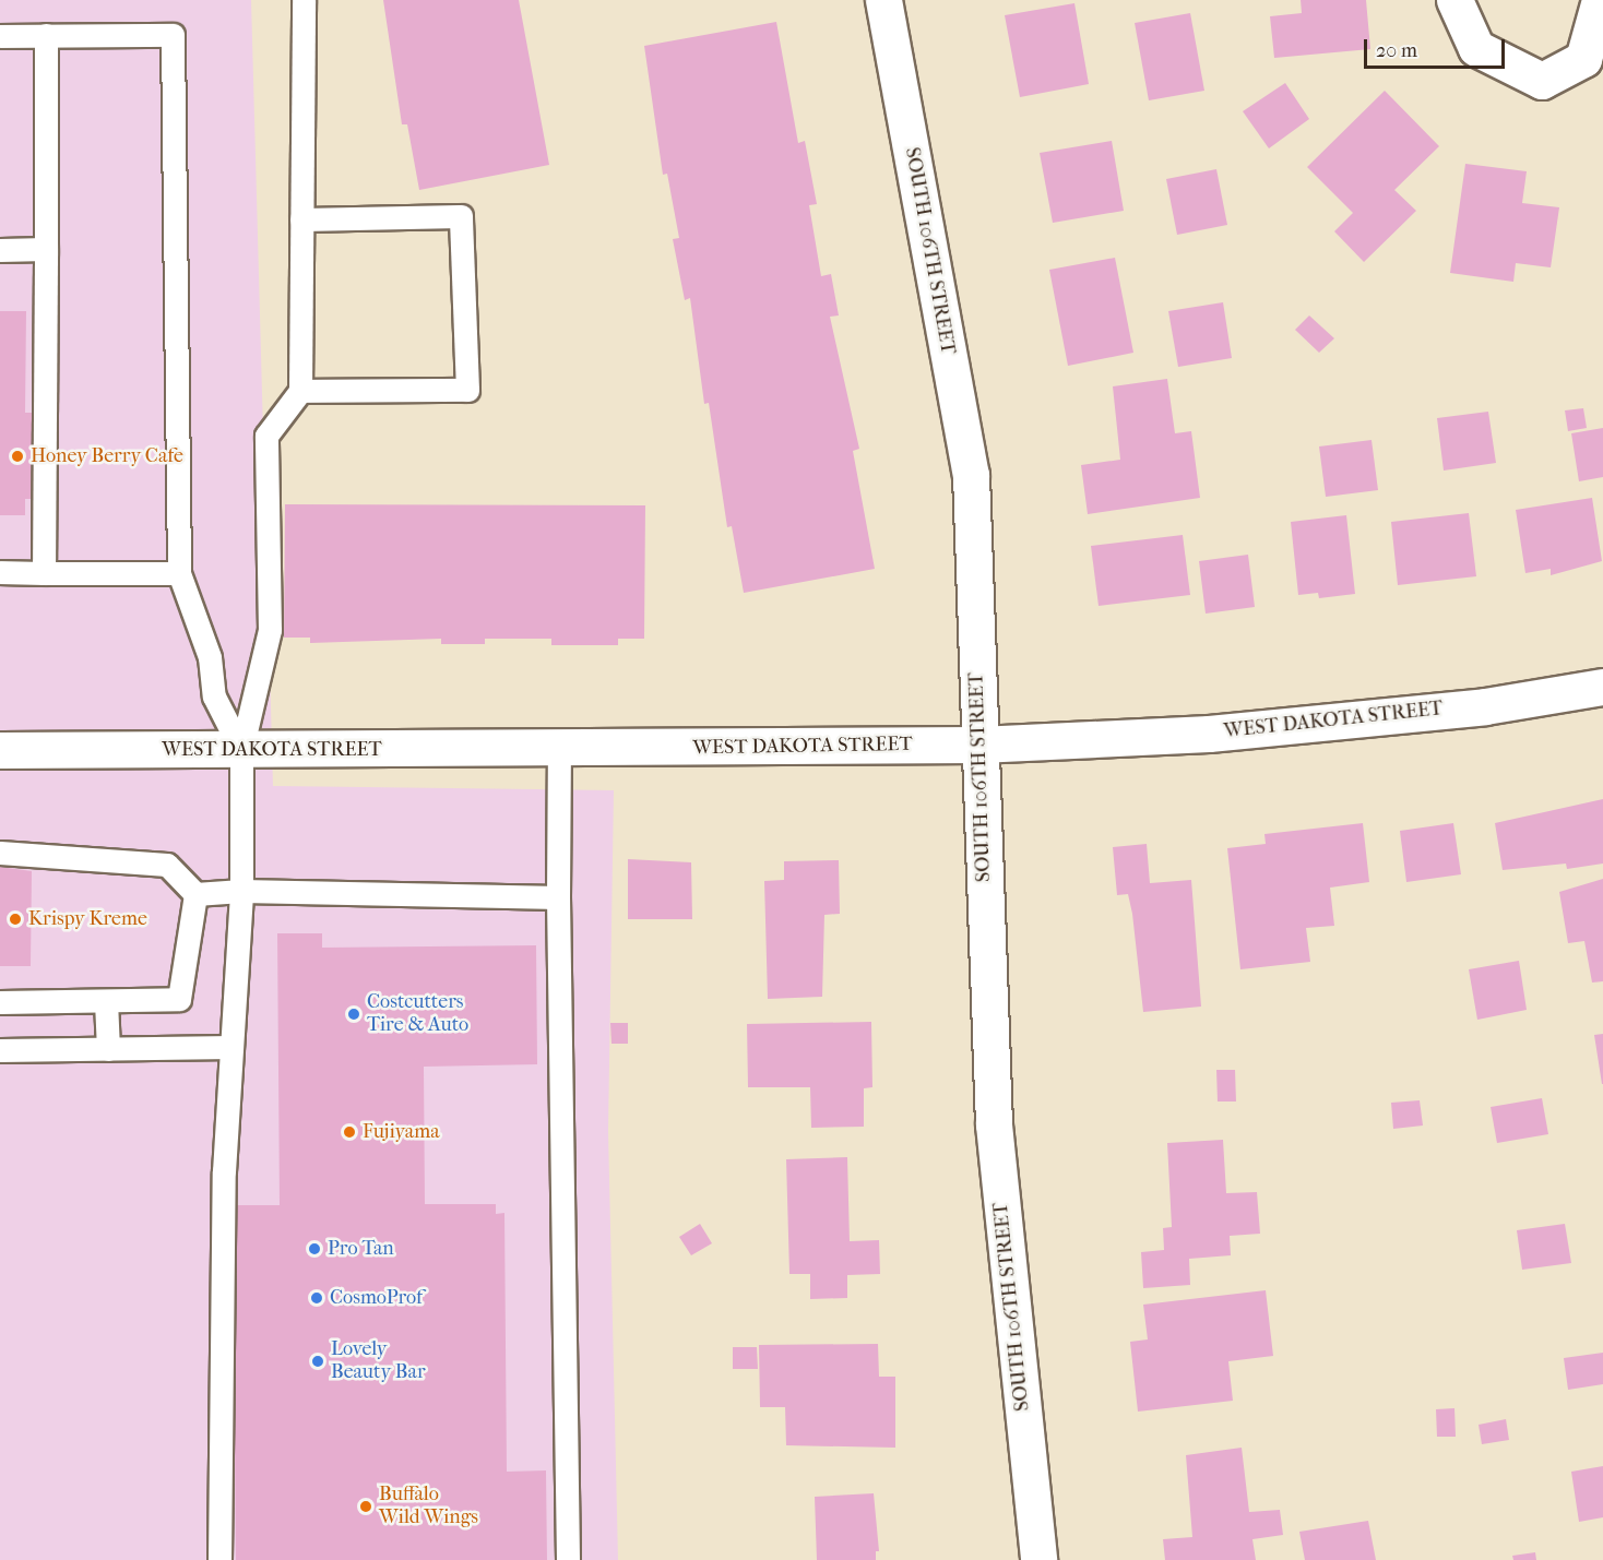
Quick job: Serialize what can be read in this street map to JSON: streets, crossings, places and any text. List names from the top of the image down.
{
  "streets": {
    "street": ["SOUTH 106TH STREET", "WEST DAKOTA STREET"]
  },
  "crossings": [
    ["SOUTH 106TH STREET", "WEST DAKOTA STREET"]
  ],
  "places": [
    "Honey Berry Cafe",
    "Krispy Kreme",
    "Costcutters Tire & Auto",
    "Fujiyama",
    "Pro Tan",
    "CosmoProf",
    "Lovely Beauty Bar",
    "Buffalo Wild Wings"
  ],
  "scale_bar": "20 m"
}
